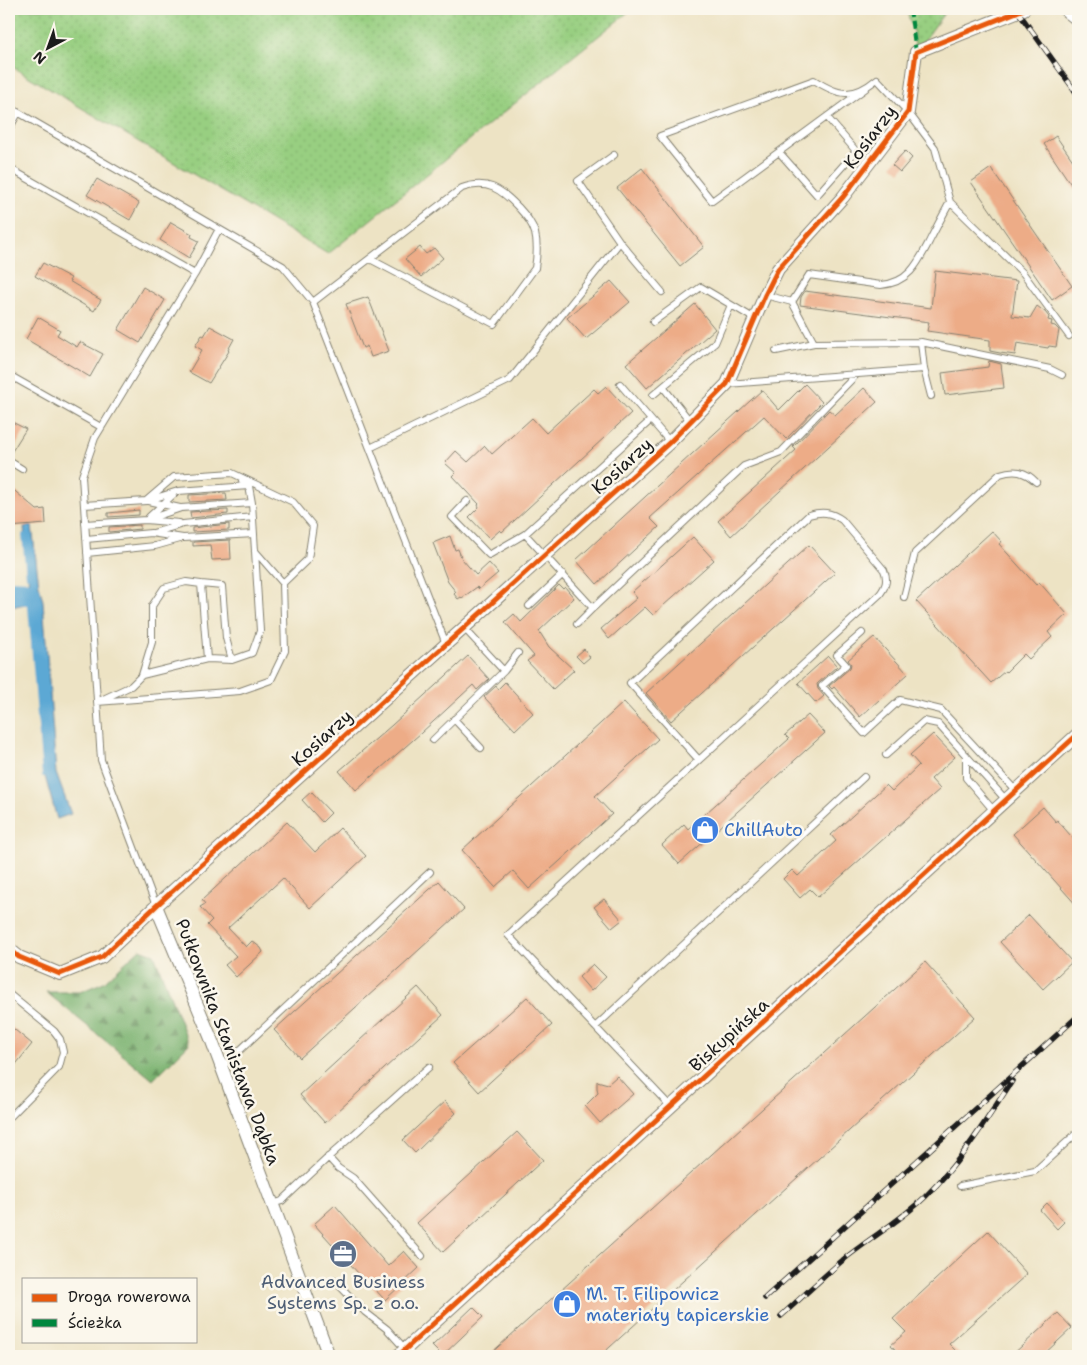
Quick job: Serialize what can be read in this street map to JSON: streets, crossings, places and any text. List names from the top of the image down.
{
  "streets": {
    "street": ["Kosiarzy", "Biskupińska", "Pułkownika Stanisława Dąbka"]
  },
  "crossings": [
    ["Kosiarzy", "Pułkownika Stanisława Dąbka"]
  ],
  "places": {
    "shop": ["ChillAuto", "M. T. Filipowicz materiały tapicerskie"],
    "office": ["Advanced Business Systems Sp. z o.o."]
  },
  "legend": ["Droga rowerowa", "Ścieżka"],
  "north": "bottom left"
}
